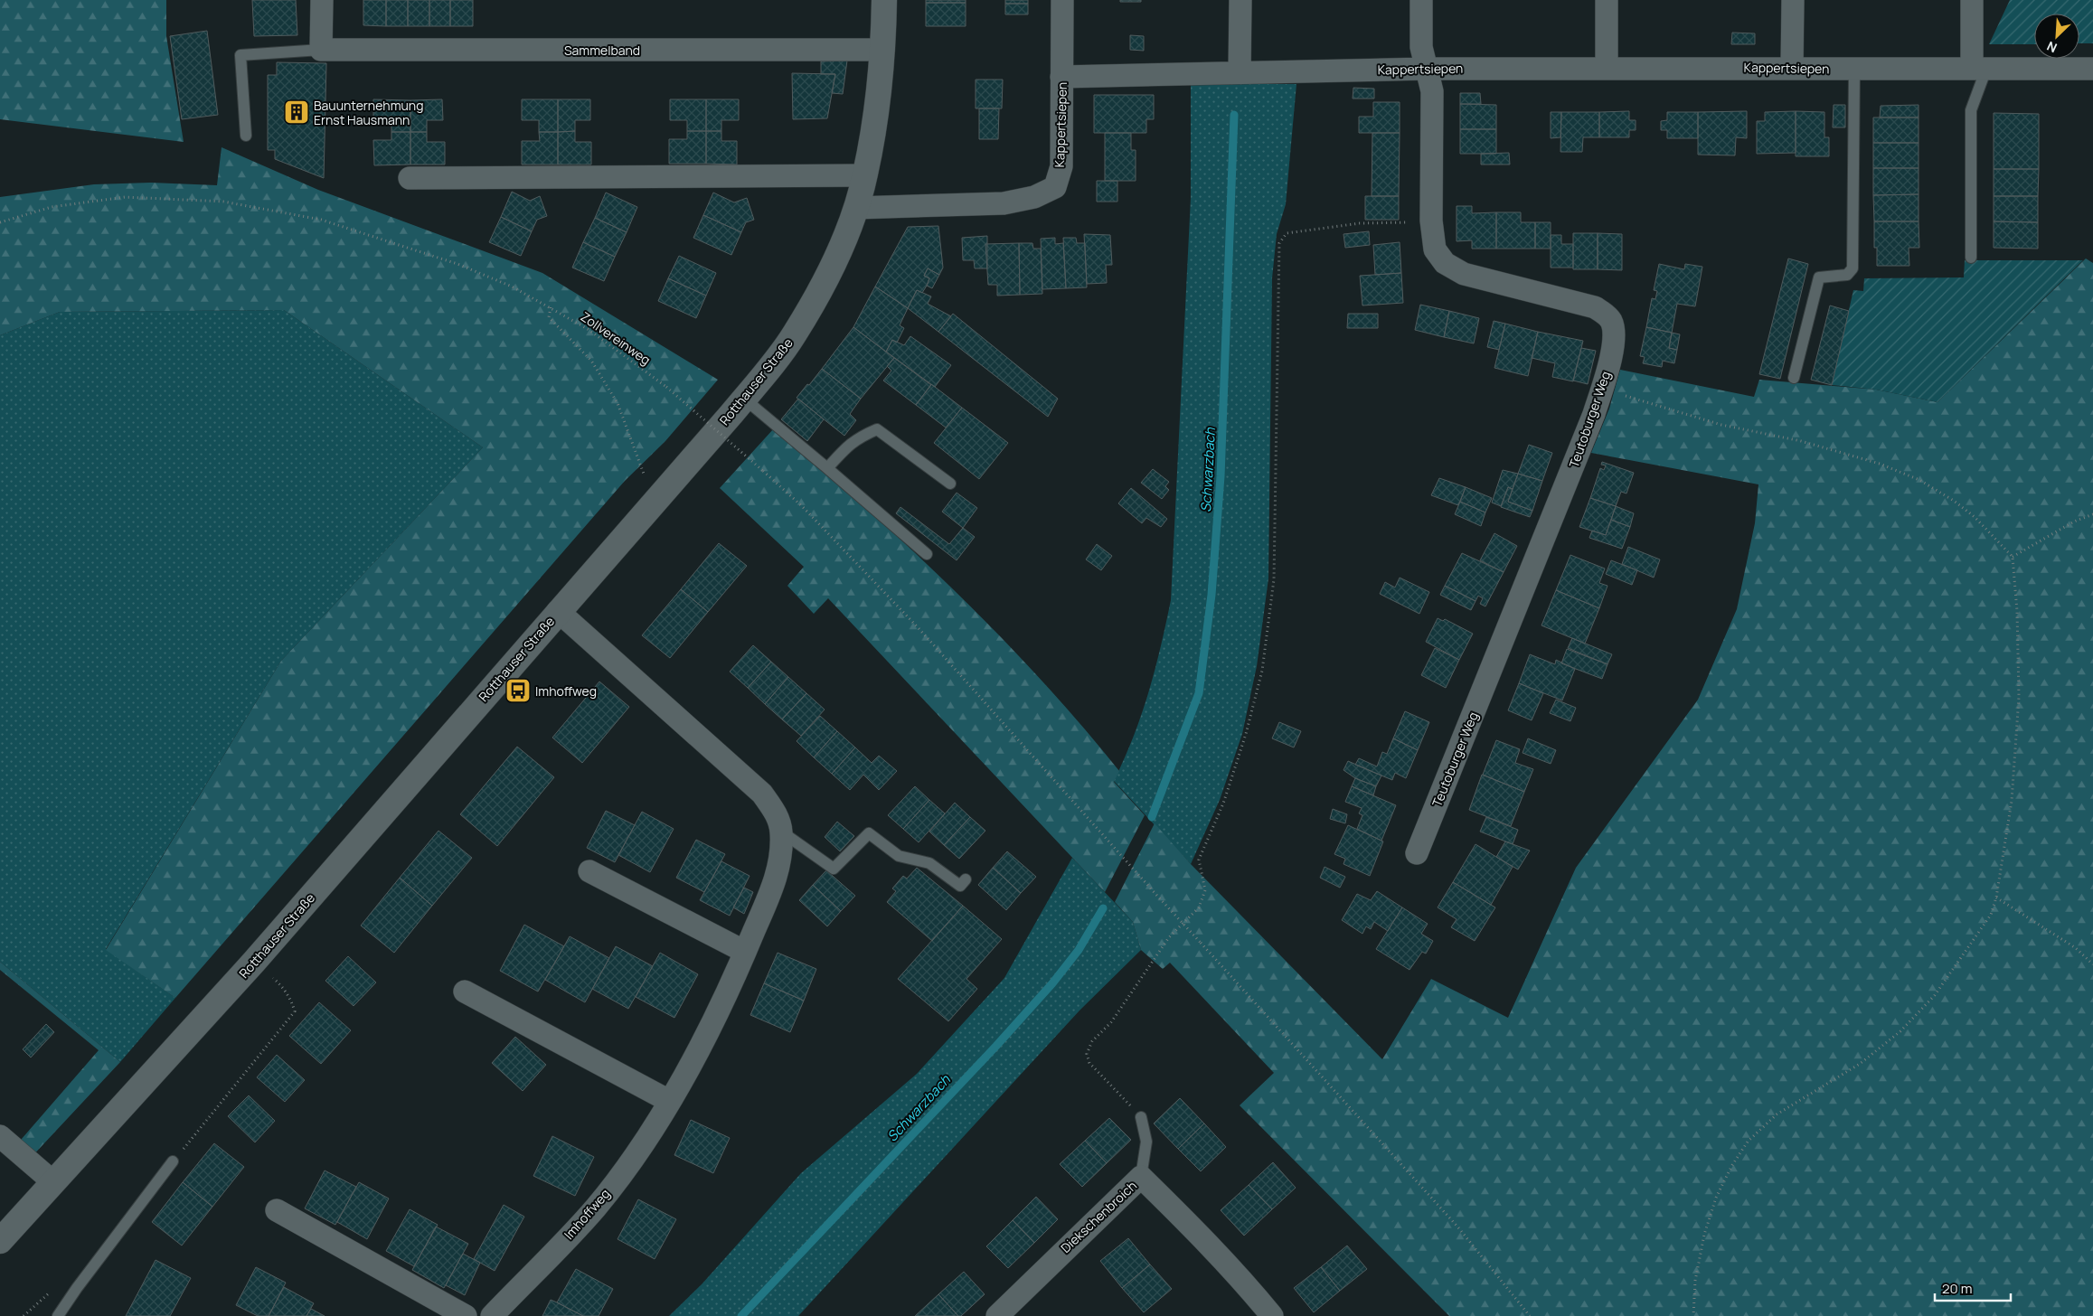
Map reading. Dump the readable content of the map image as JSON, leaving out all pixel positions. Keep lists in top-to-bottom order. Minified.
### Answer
{"streets":{"main road":["Rotthauser Straße"],"street":["Sammelband","Kappertsiepen","Teutoburger Weg","Imhoffweg","Diekschenbroich"],"path":["Zollvereinweg"]},"crossings":[["Sammelband","Rotthauser Straße"],["Kappertsiepen","Rotthauser Straße"],["Kappertsiepen","Teutoburger Weg"],["Rotthauser Straße","Imhoffweg"]],"water":["Schwarzbach"],"places":{"building":["Bauunternehmung Ernst Hausmann"],"bus stop":["Imhoffweg"]},"scale_bar":"20 m","north":"bottom left"}
